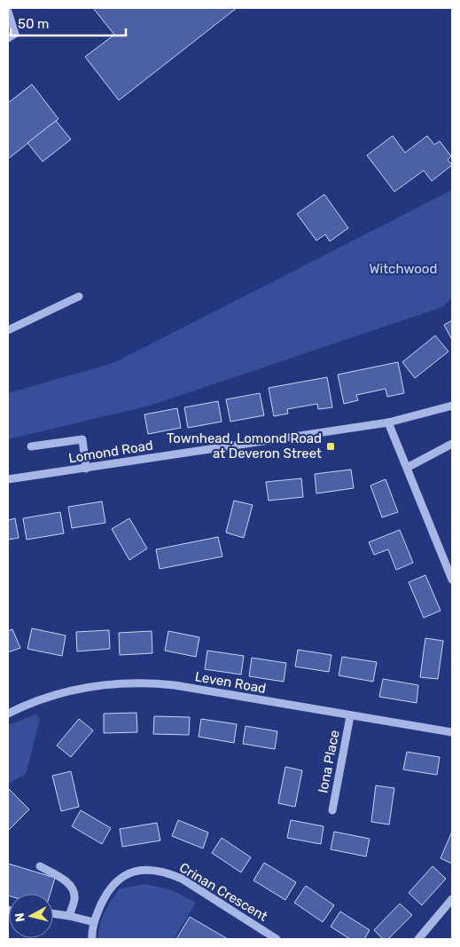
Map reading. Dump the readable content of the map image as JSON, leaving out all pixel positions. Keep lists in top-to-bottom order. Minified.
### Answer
{"streets":{"street":["Lomond Road","Leven Road","Iona Place","Crinan Crescent"]},"crossings":[["Leven Road","Iona Place"]],"parks":["Witchwood"],"places":{"transit":["Townhead, Lomond Road at Deveron Street"]},"scale_bar":"50 m","north":"left"}
